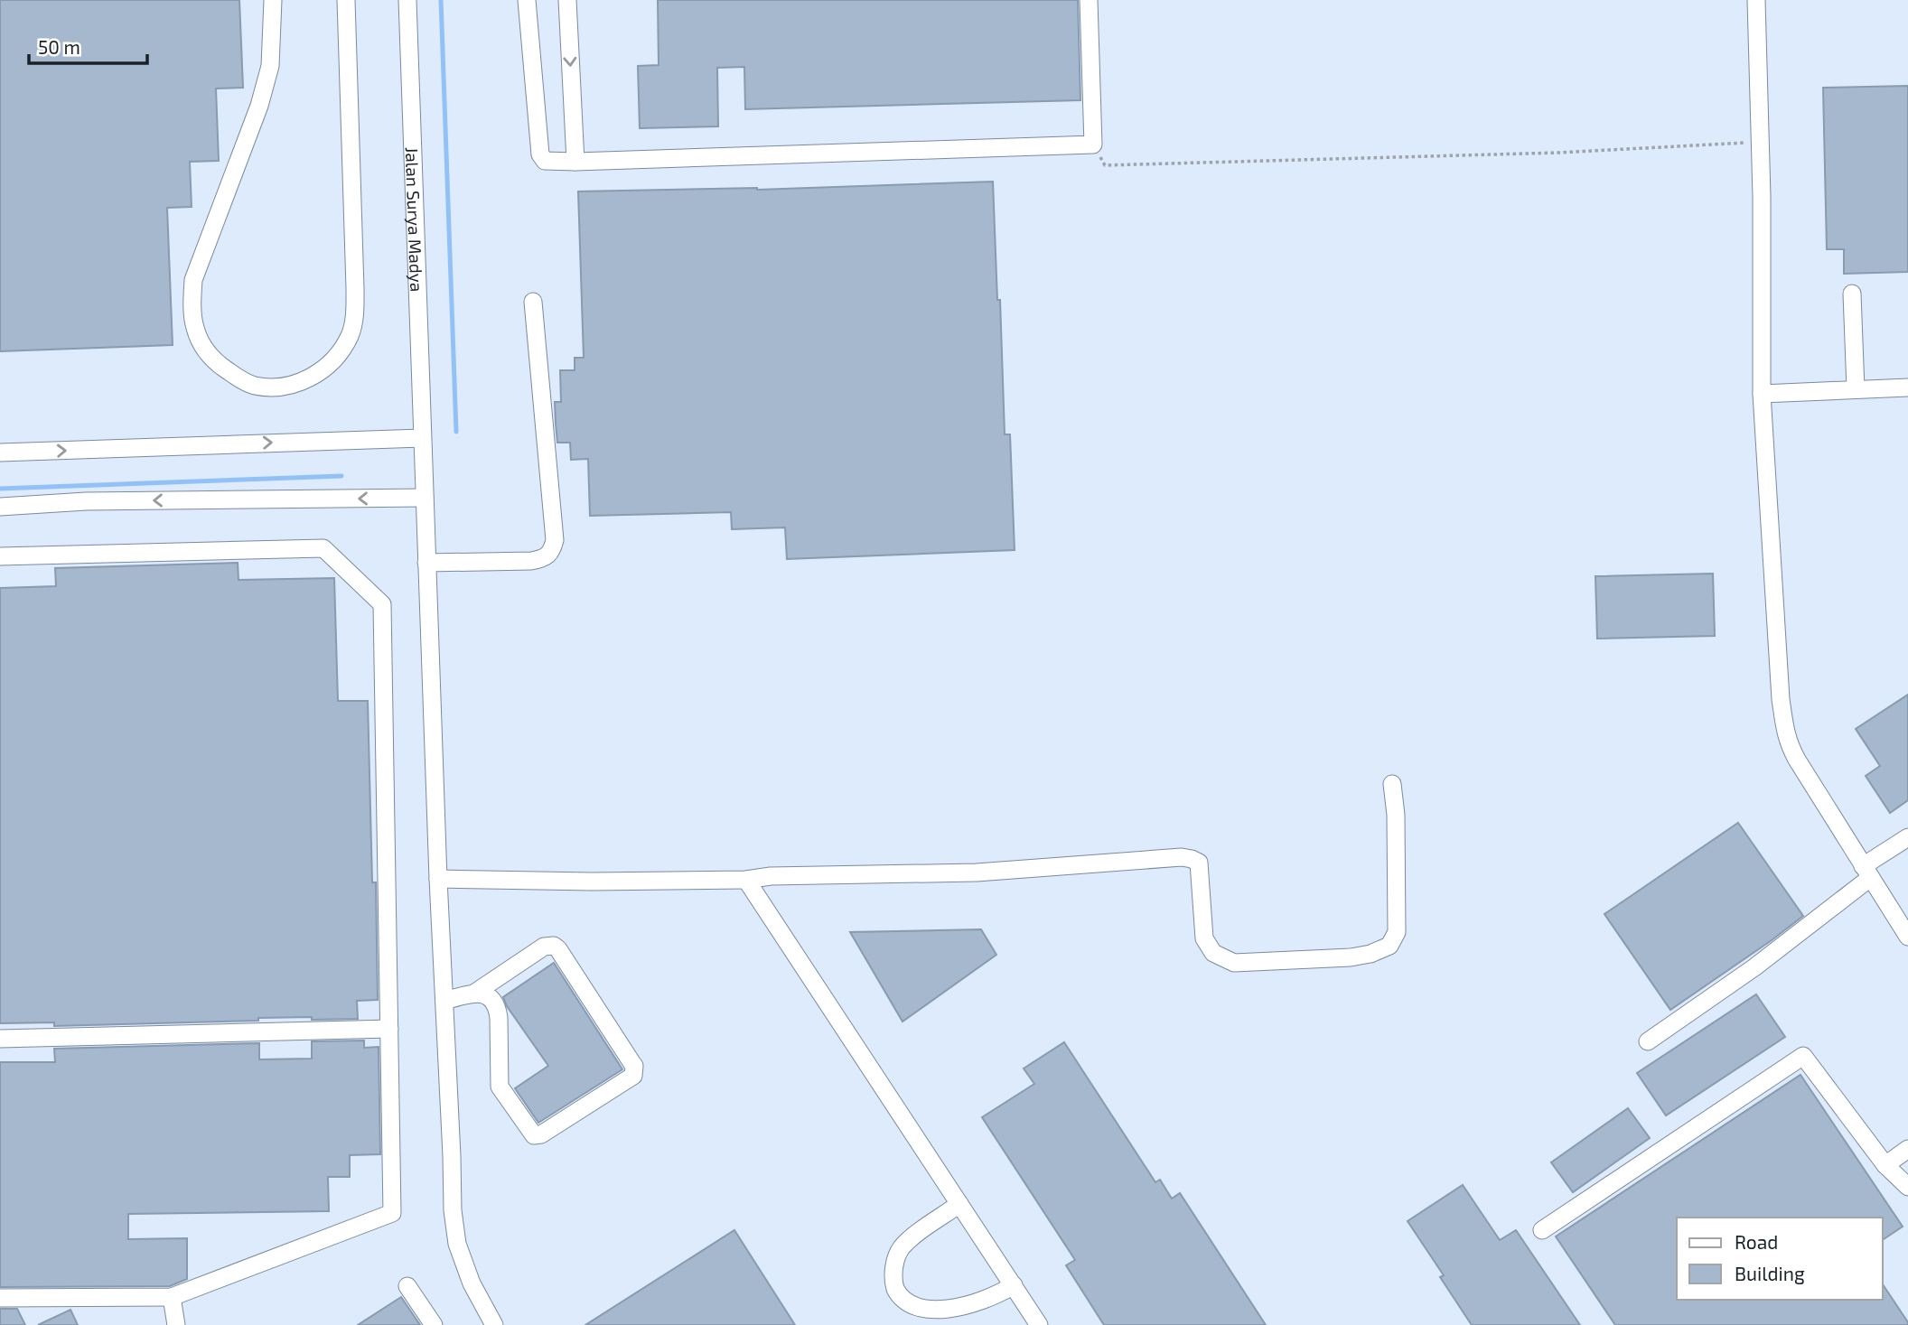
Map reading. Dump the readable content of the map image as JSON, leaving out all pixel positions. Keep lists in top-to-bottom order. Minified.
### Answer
{"streets":{"street":["Jalan Surya Madya"]},"legend":["Road","Building"],"scale_bar":"50 m"}
